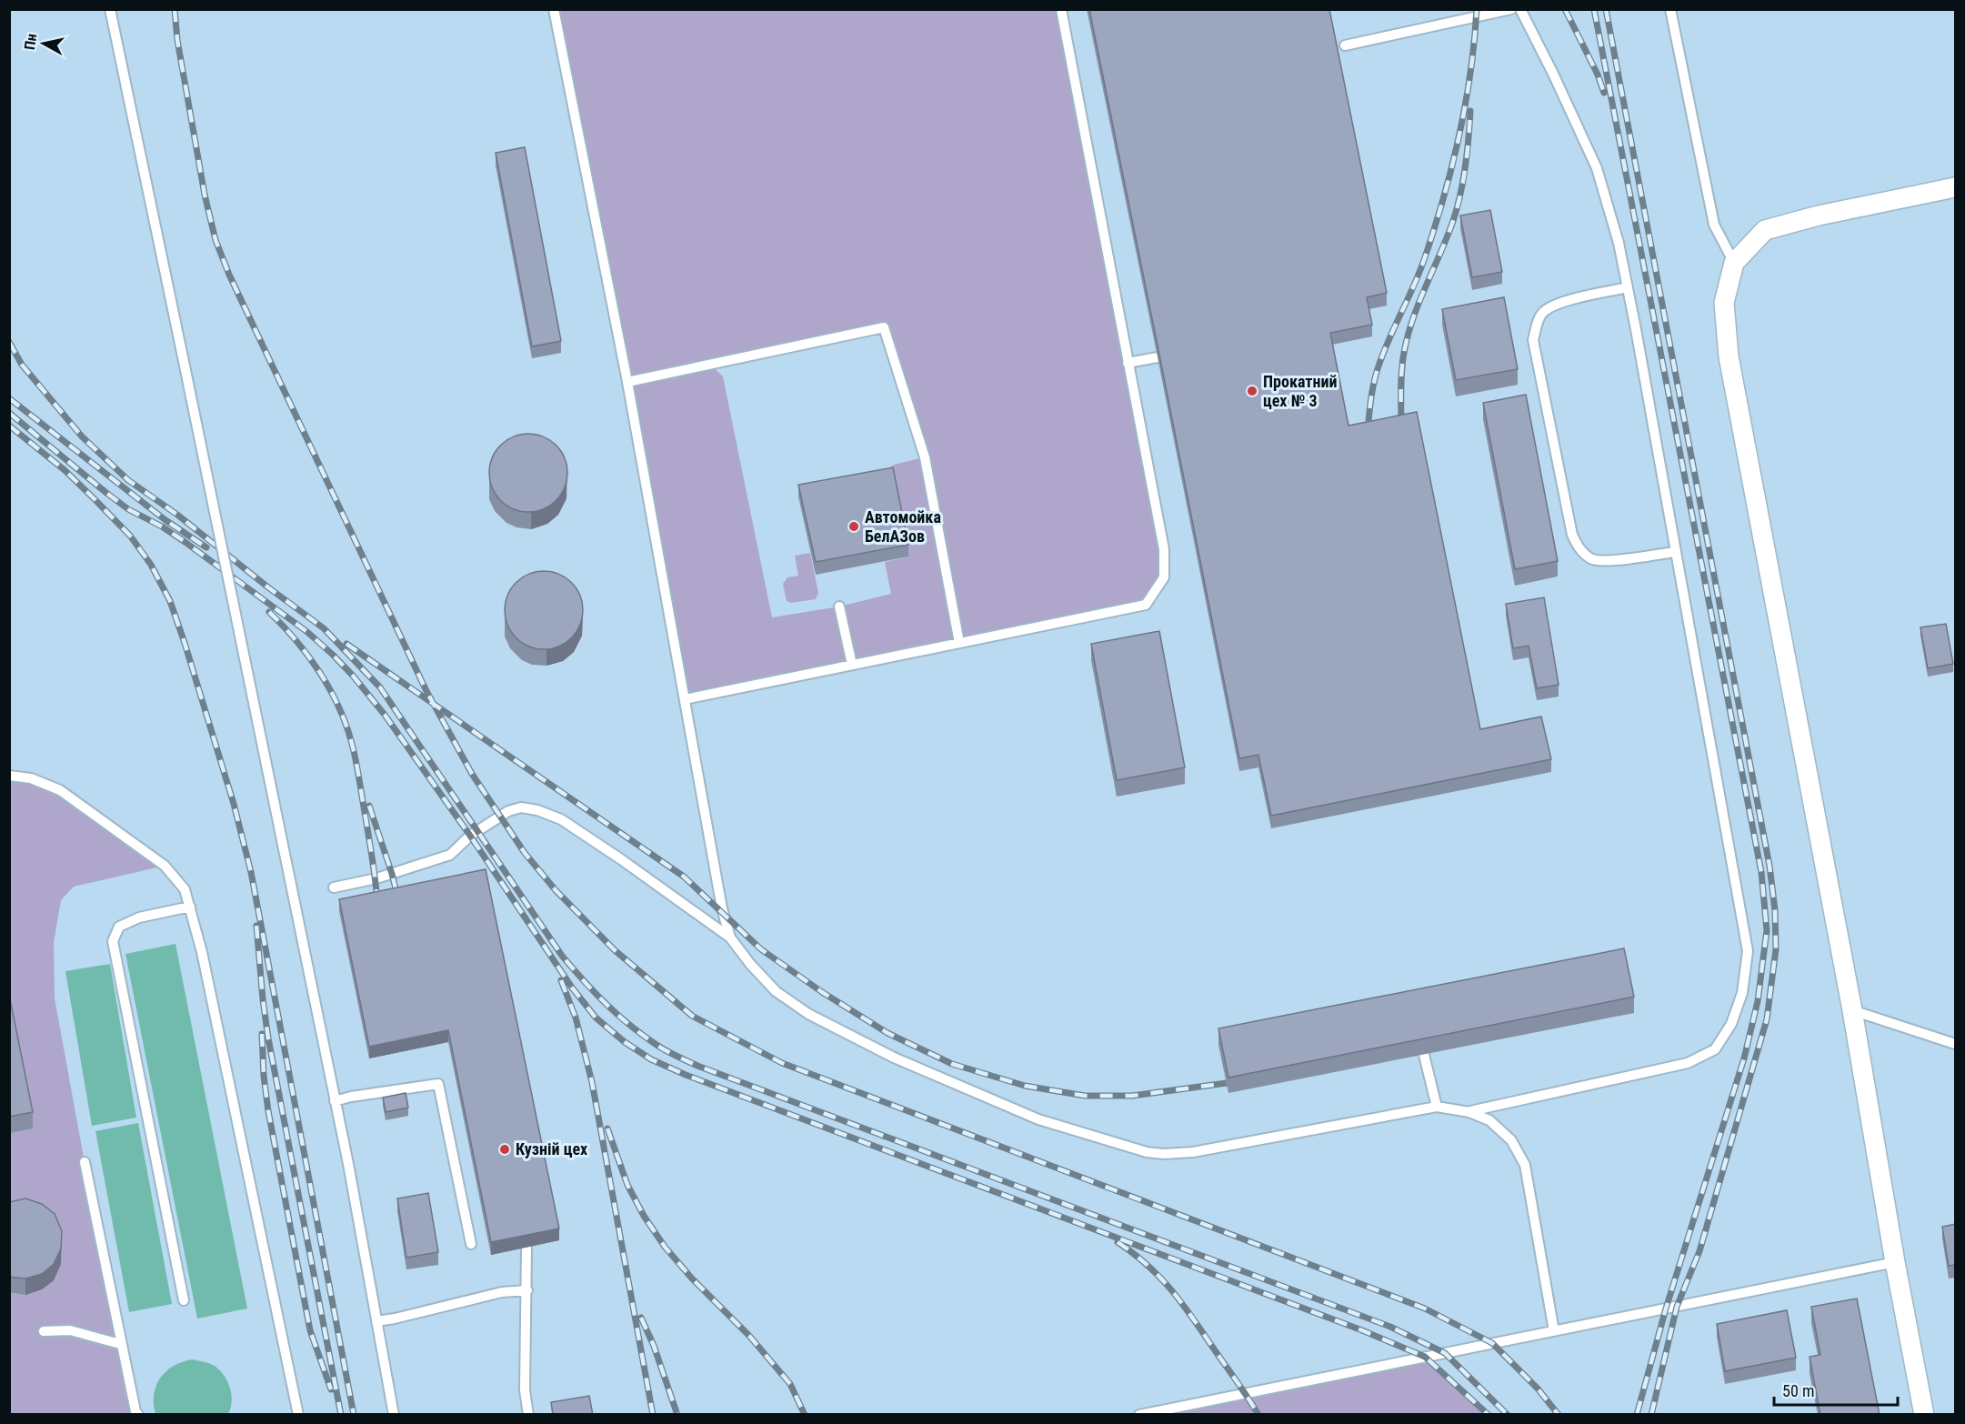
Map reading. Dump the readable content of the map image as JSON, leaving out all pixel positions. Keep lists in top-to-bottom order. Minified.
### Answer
{"places":["Прокатний цех № 3","Автомойка БелАЗов","Кузній цех"],"scale_bar":"50 m","north":"left"}
